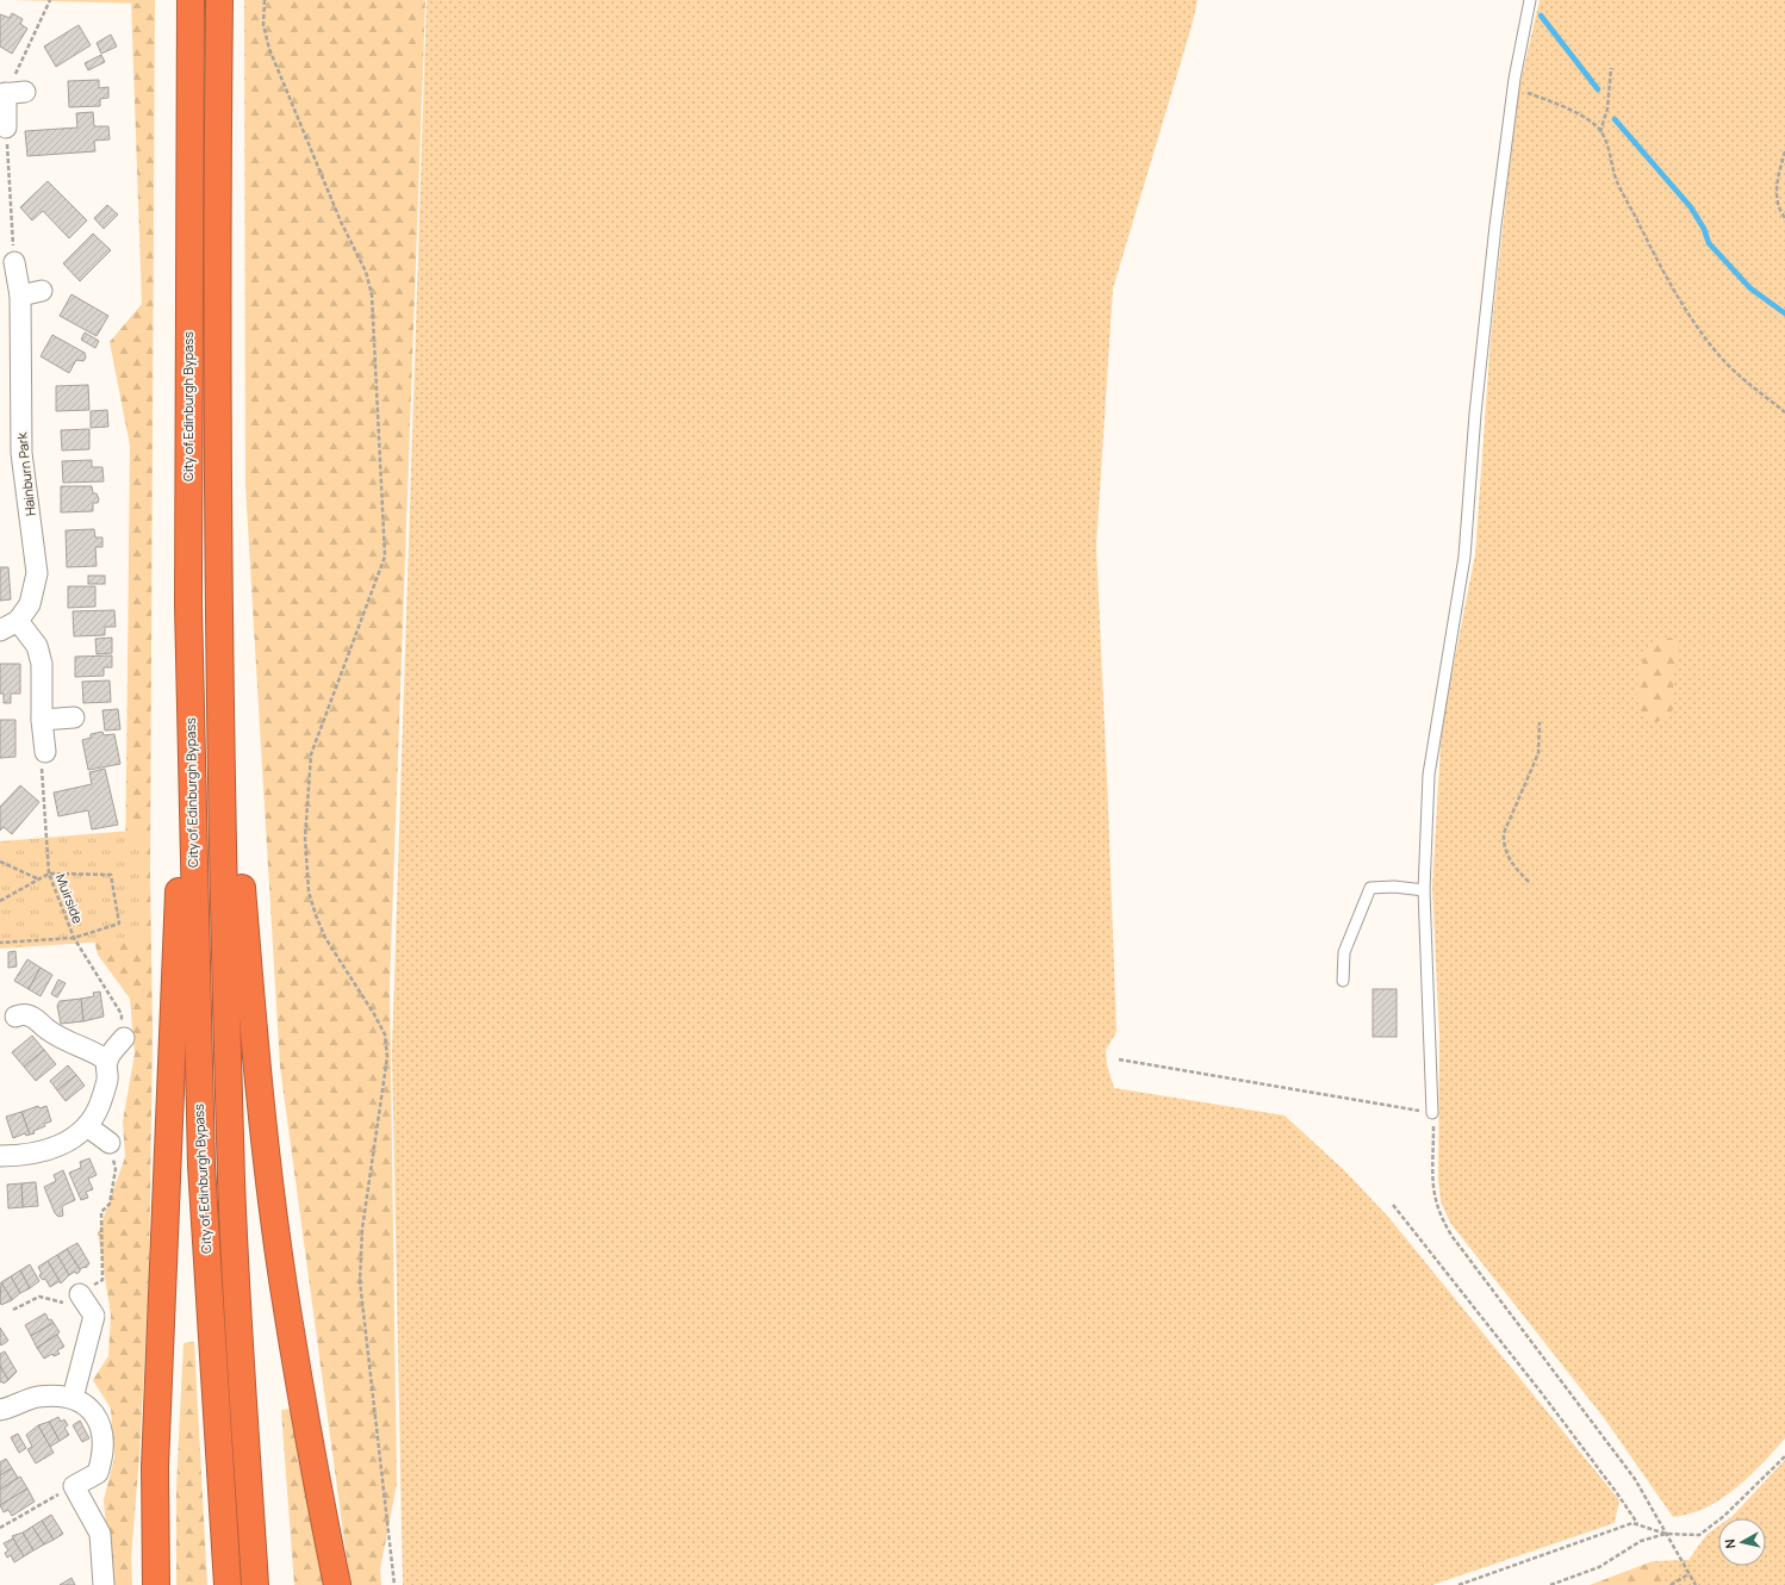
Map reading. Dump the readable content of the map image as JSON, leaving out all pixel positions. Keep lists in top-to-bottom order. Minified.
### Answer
{"streets":{"highway":["City of Edinburgh Bypass"],"street":["Hainburn Park"],"path":["Muirside"]},"north":"left"}
